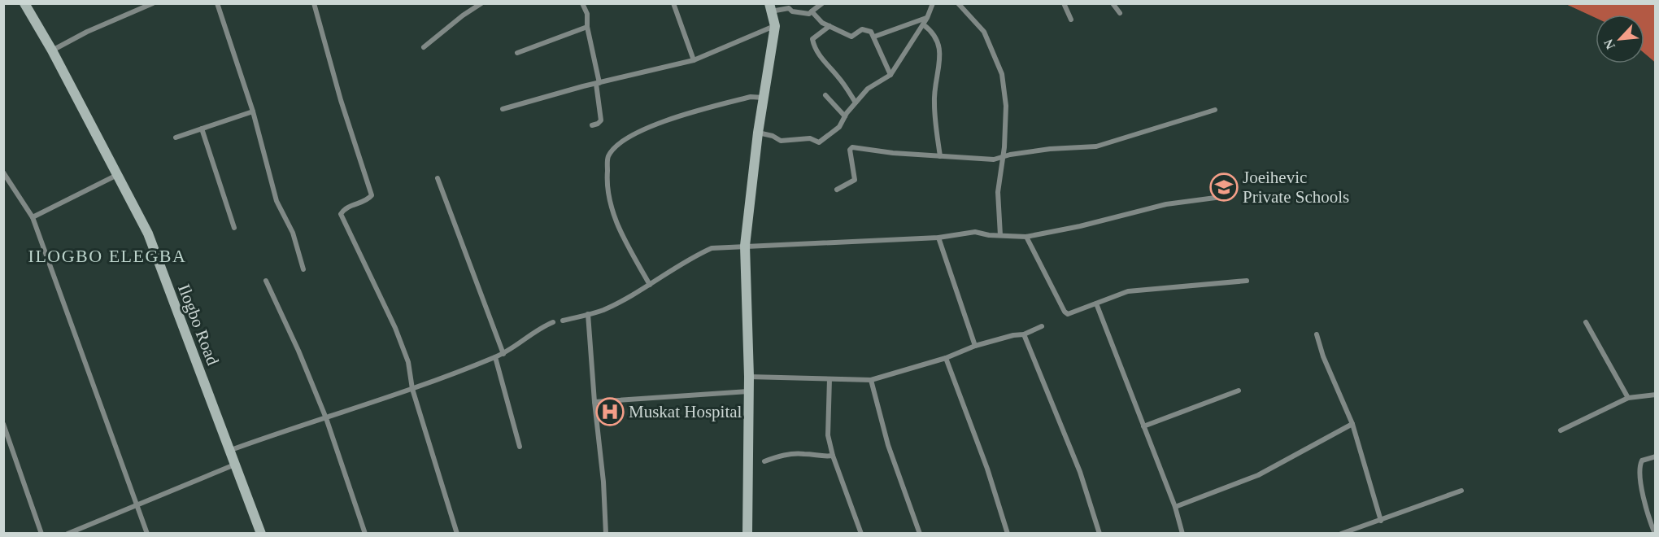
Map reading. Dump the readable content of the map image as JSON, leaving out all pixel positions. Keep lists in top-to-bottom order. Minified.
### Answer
{"streets":{"main road":["Ilogbo Road"]},"districts":["ILOGBO ELEGBA"],"places":{"school or university":["Joeihevic Private Schools"],"hospital":["Muskat Hospital"]},"north":"bottom left"}
